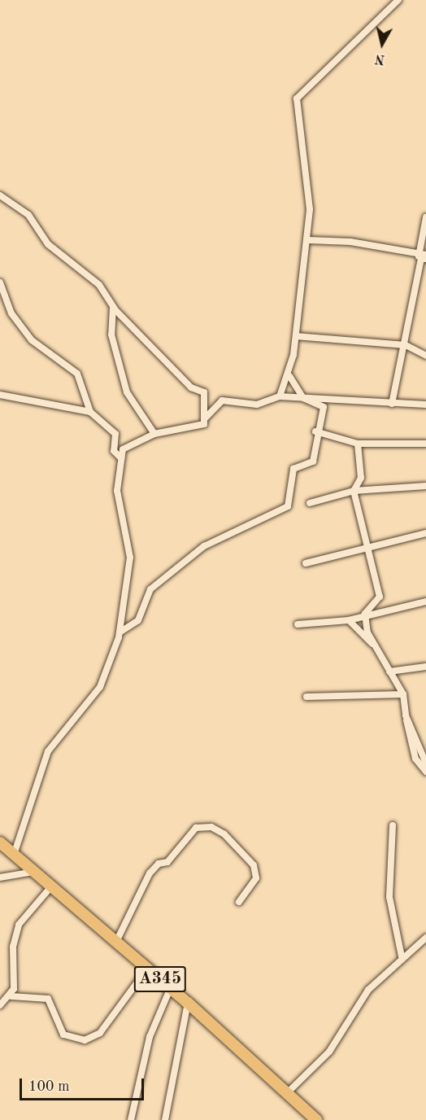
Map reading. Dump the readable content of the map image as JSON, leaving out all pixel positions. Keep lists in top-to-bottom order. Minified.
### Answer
{"streets":{"highway":["A345"]},"scale_bar":"100 m","north":"bottom"}
